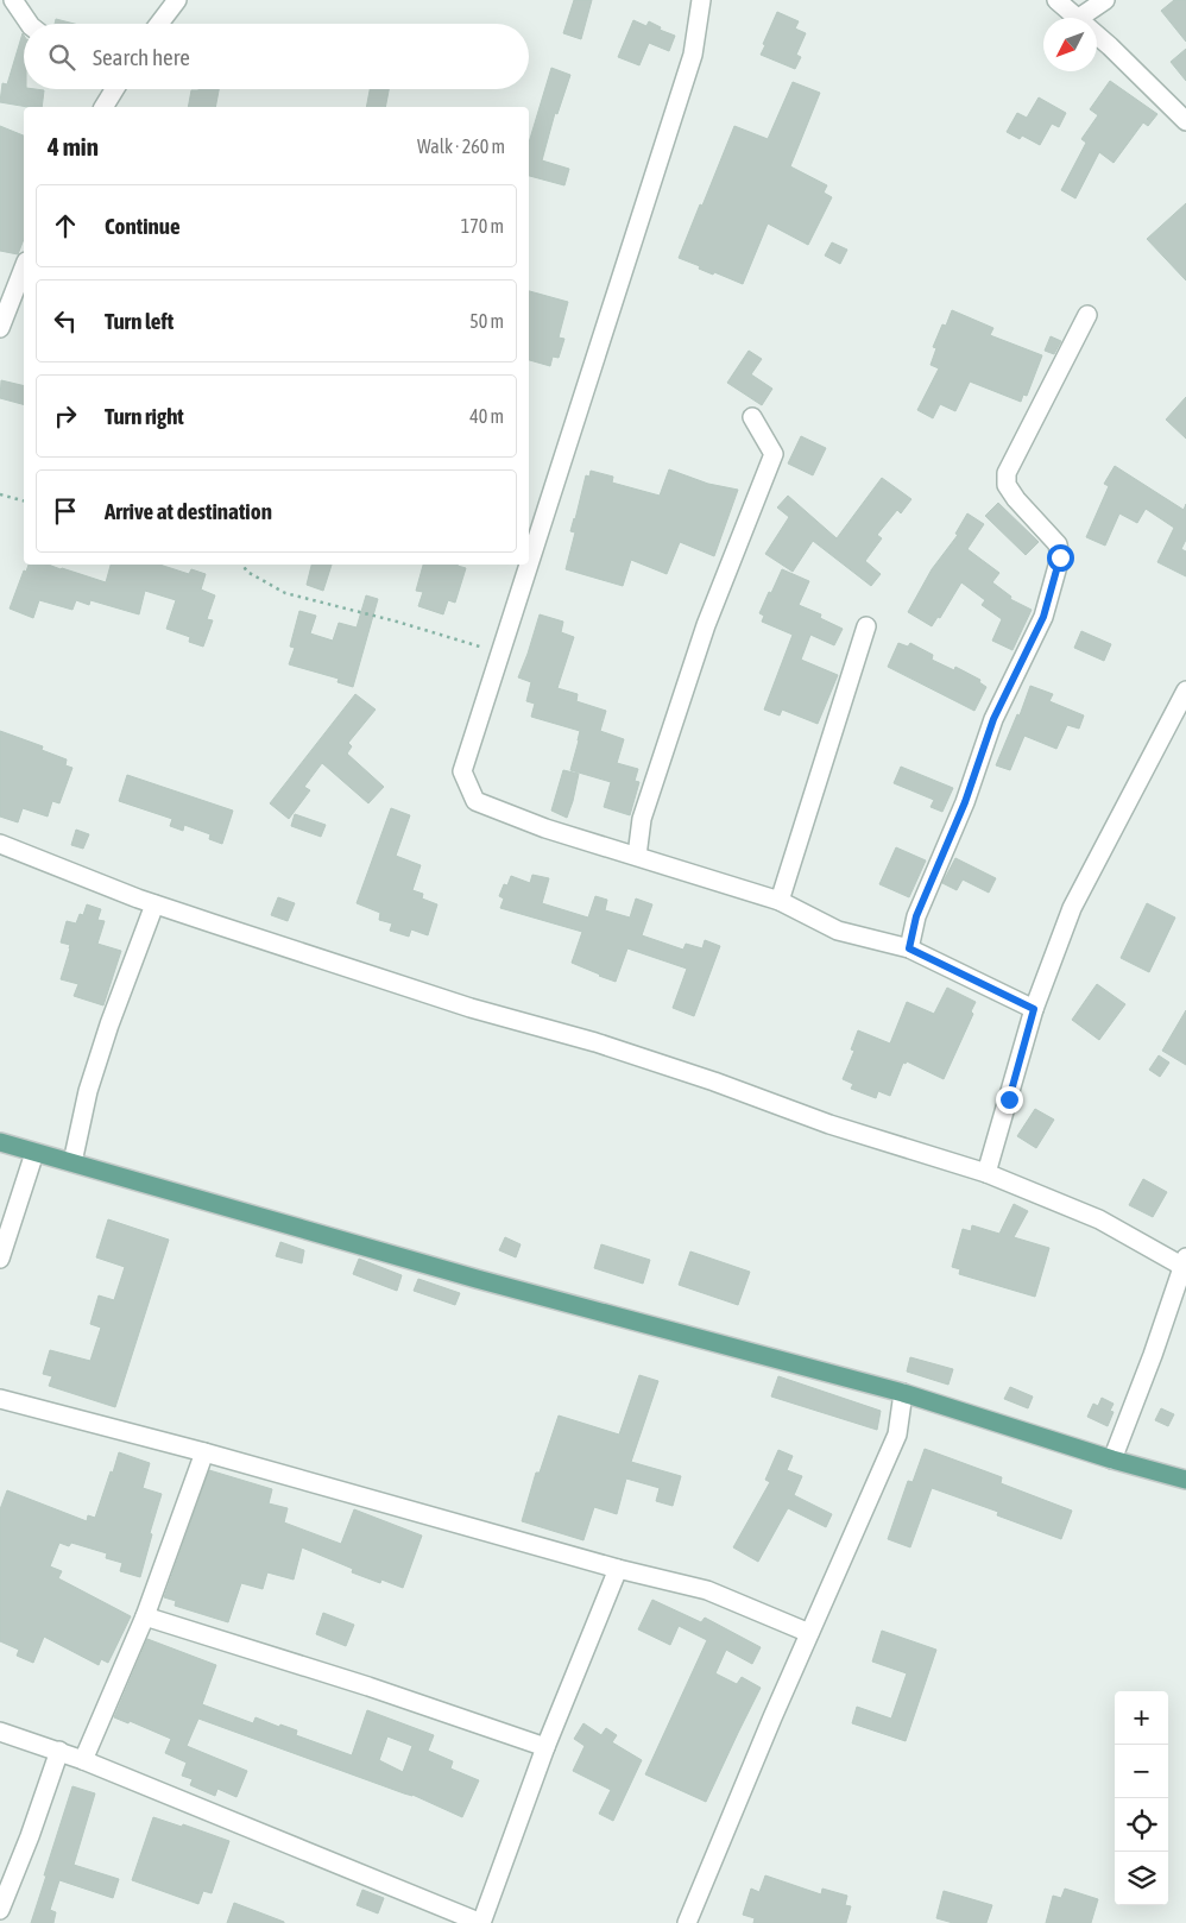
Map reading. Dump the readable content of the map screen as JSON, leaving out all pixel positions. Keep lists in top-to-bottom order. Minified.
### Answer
{"north":"bottom left","page":{"search":"Search here","heading":["4 min","Walk · 260 m"],"list":[["Continue","170 m"],["Turn left","50 m"],["Turn right","40 m"],"Arrive at destination"],"map_buttons":["+","−"]}}
